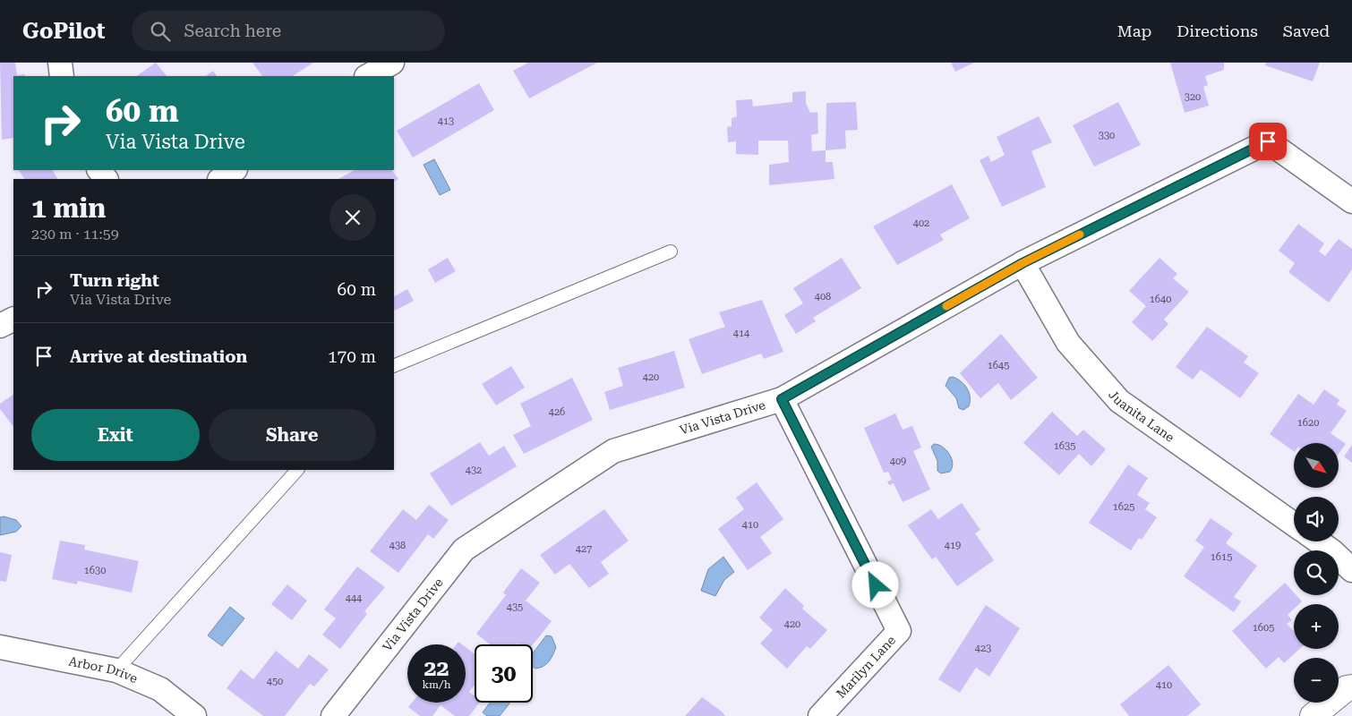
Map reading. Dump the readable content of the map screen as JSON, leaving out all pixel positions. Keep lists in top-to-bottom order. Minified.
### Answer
{"streets":{"street":["Juanita Lane","Via Vista Drive","Marilyn Lane","Arbor Drive"]},"crossings":[["Juanita Lane","Via Vista Drive"],["Via Vista Drive","Marilyn Lane"]],"house_numbers":["320","413","330","402","408","1640","414","1645","420","426","1620","1635","409","432","1625","410","438","419","427","1615","1630","444","435","420","1605","423","450","410"],"north":"bottom right","page":{"header":"GoPilot","search":"Search here","nav":["Map","Directions","Saved"],"turn":["60 m","Via Vista Drive"],"heading":["1 min","230 m · 11:59"],"list":[{"name":"Turn right","note":"Via Vista Drive","value":"60 m"},{"name":"Arrive at destination","value":"170 m"}],"buttons":["Exit","Share"],"map_buttons":["+","−"],"speed":"22 km/h","limit":"30"}}
